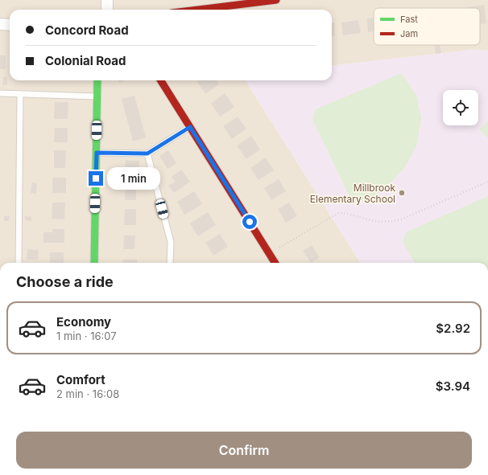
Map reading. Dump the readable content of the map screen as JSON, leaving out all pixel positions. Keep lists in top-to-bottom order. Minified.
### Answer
{"places":["Millbrook Elementary School"],"legend":["Fast","Jam"],"page":{"banner":["Concord Road","Colonial Road"],"bubble":"1 min","heading":"Choose a ride","list":[{"name":"Economy","note":"1 min · 16:07","value":"$2.92"},{"name":"Comfort","note":"2 min · 16:08","value":"$3.94"}],"buttons":"Confirm"}}
